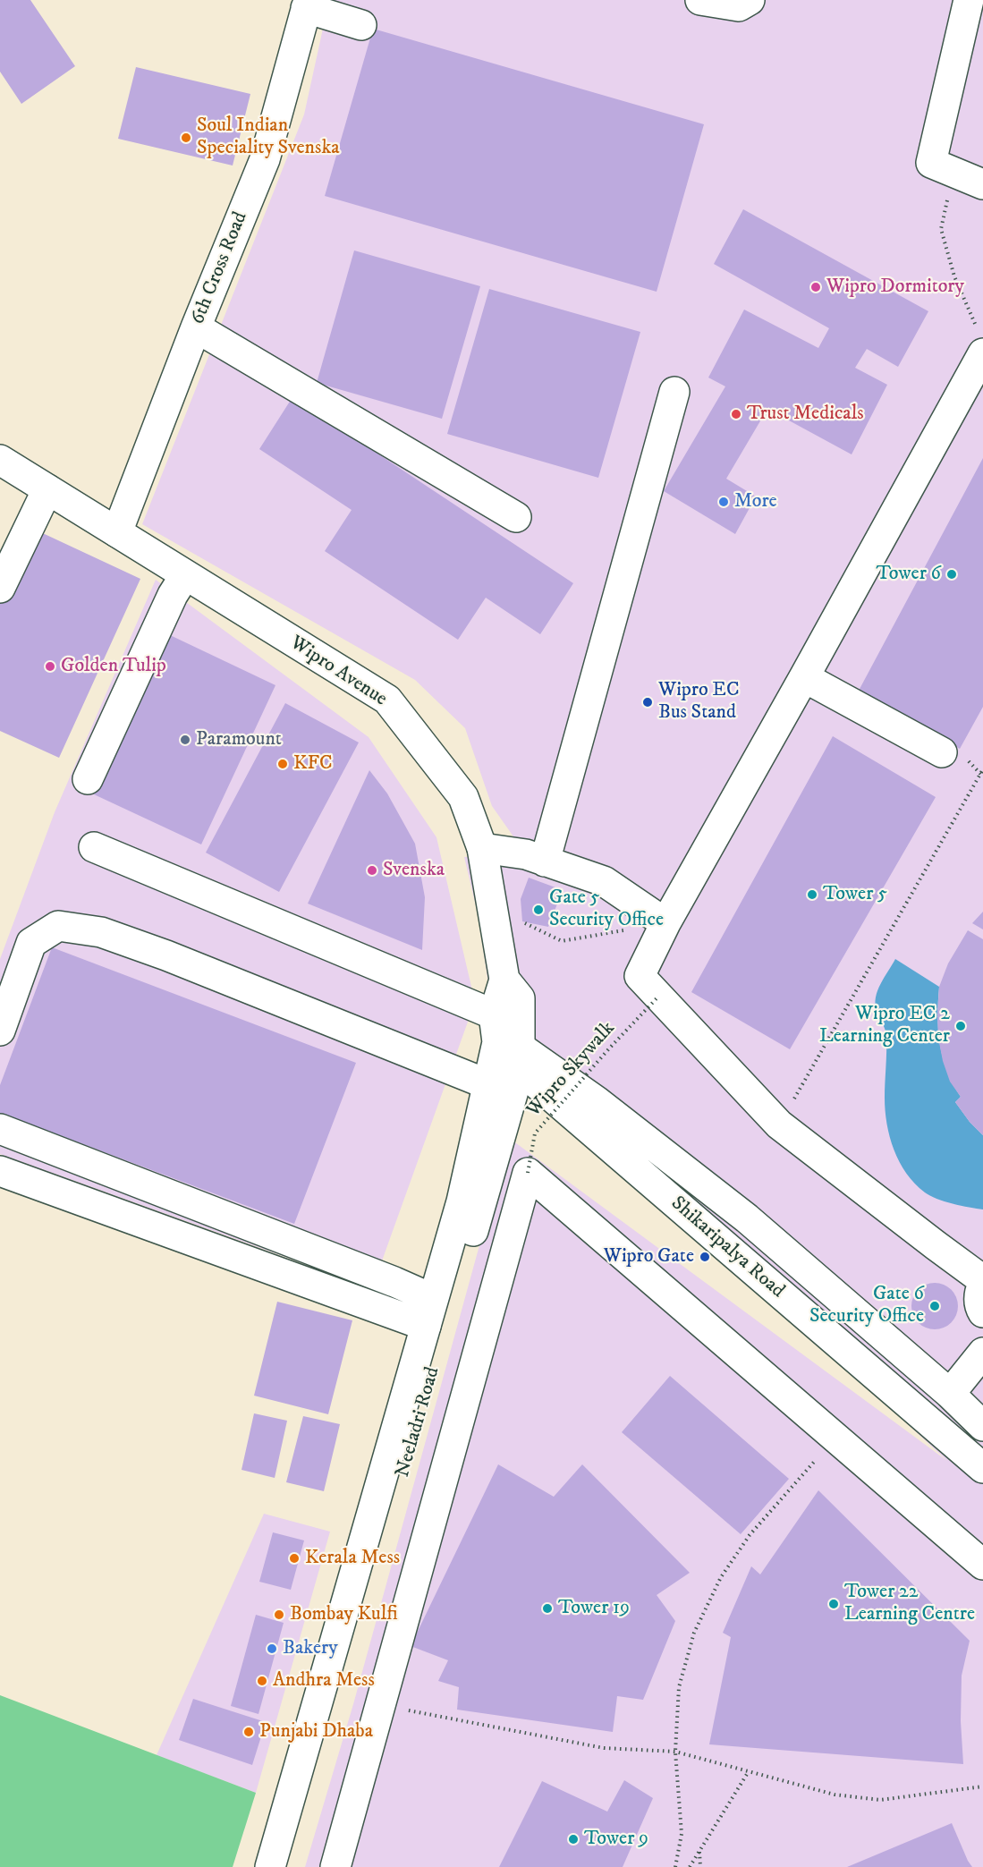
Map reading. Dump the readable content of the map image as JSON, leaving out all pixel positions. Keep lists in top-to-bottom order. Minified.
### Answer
{"streets":{"main road":["6th Cross Road","Wipro Avenue","Shikaripalya Road","Neeladri Road"],"path":["Wipro Skywalk"]},"crossings":[["6th Cross Road","Wipro Avenue"],["Wipro Avenue","Shikaripalya Road"],["Wipro Avenue","Neeladri Road"],["Shikaripalya Road","Neeladri Road"]],"places":["Soul Indian Speciality Svenska","Wipro Dormitory","Trust Medicals","More","Tower 6","Golden Tulip","Wipro EC Bus Stand","Paramount","KFC","Svenska","Tower 5","Gate 5 Security Office","Wipro EC 2 Learning Center","Wipro Gate","Gate 6 Security Office","Kerala Mess","Tower 22 Learning Centre","Tower 19","Bombay Kulfi","Bakery","Andhra Mess","Punjabi Dhaba","Tower 9"]}
